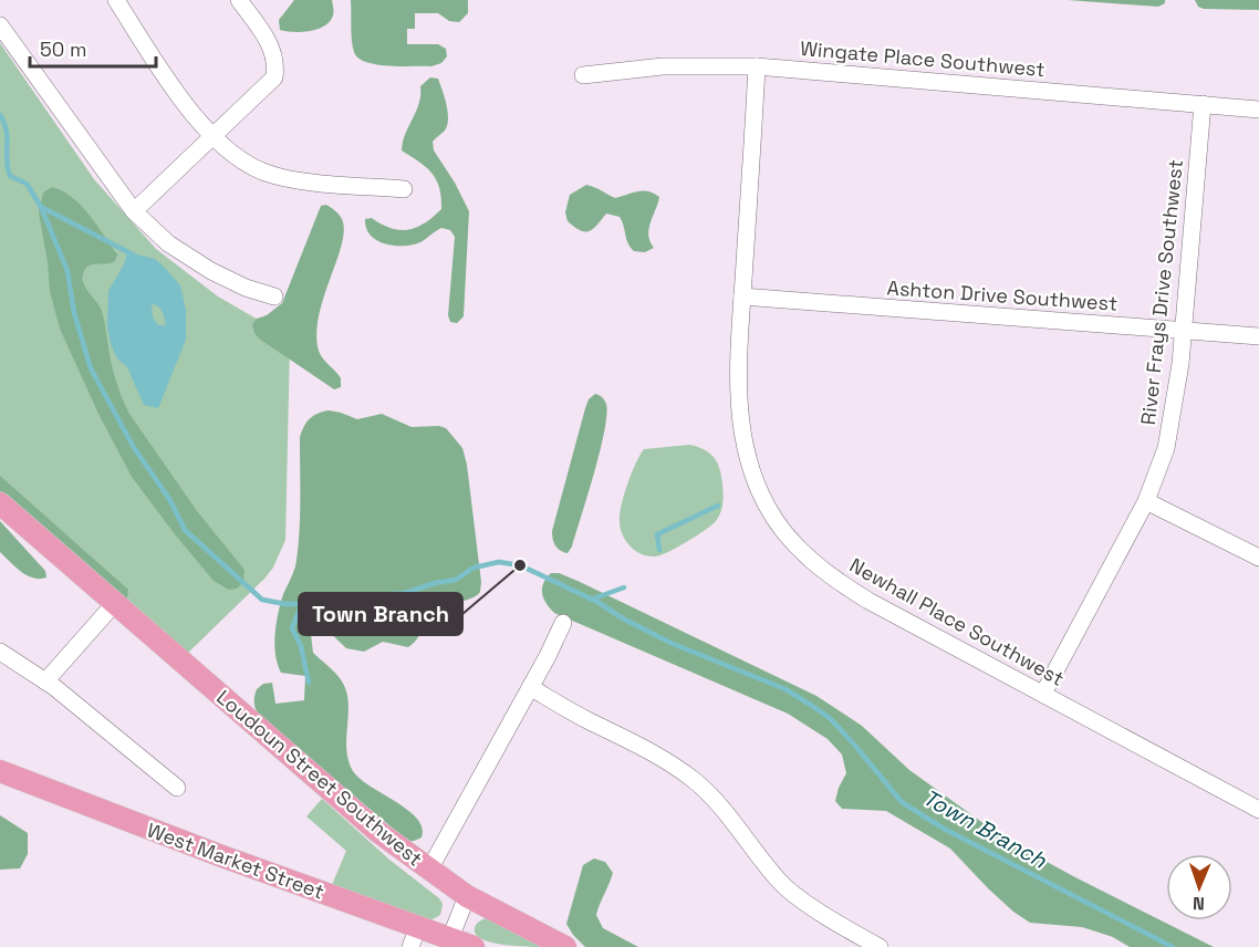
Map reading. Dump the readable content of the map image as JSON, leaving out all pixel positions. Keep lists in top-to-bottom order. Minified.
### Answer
{"streets":{"main road":["Loudoun Street Southwest","West Market Street"],"street":["Wingate Place Southwest","River Frays Drive Southwest","Ashton Drive Southwest","Newhall Place Southwest"]},"crossings":[["Wingate Place Southwest","River Frays Drive Southwest"],["Wingate Place Southwest","Newhall Place Southwest"],["River Frays Drive Southwest","Ashton Drive Southwest"],["River Frays Drive Southwest","Newhall Place Southwest"],["Ashton Drive Southwest","Newhall Place Southwest"]],"water":["Town Branch"],"places":["Town Branch"],"scale_bar":"50 m","north":"bottom"}
